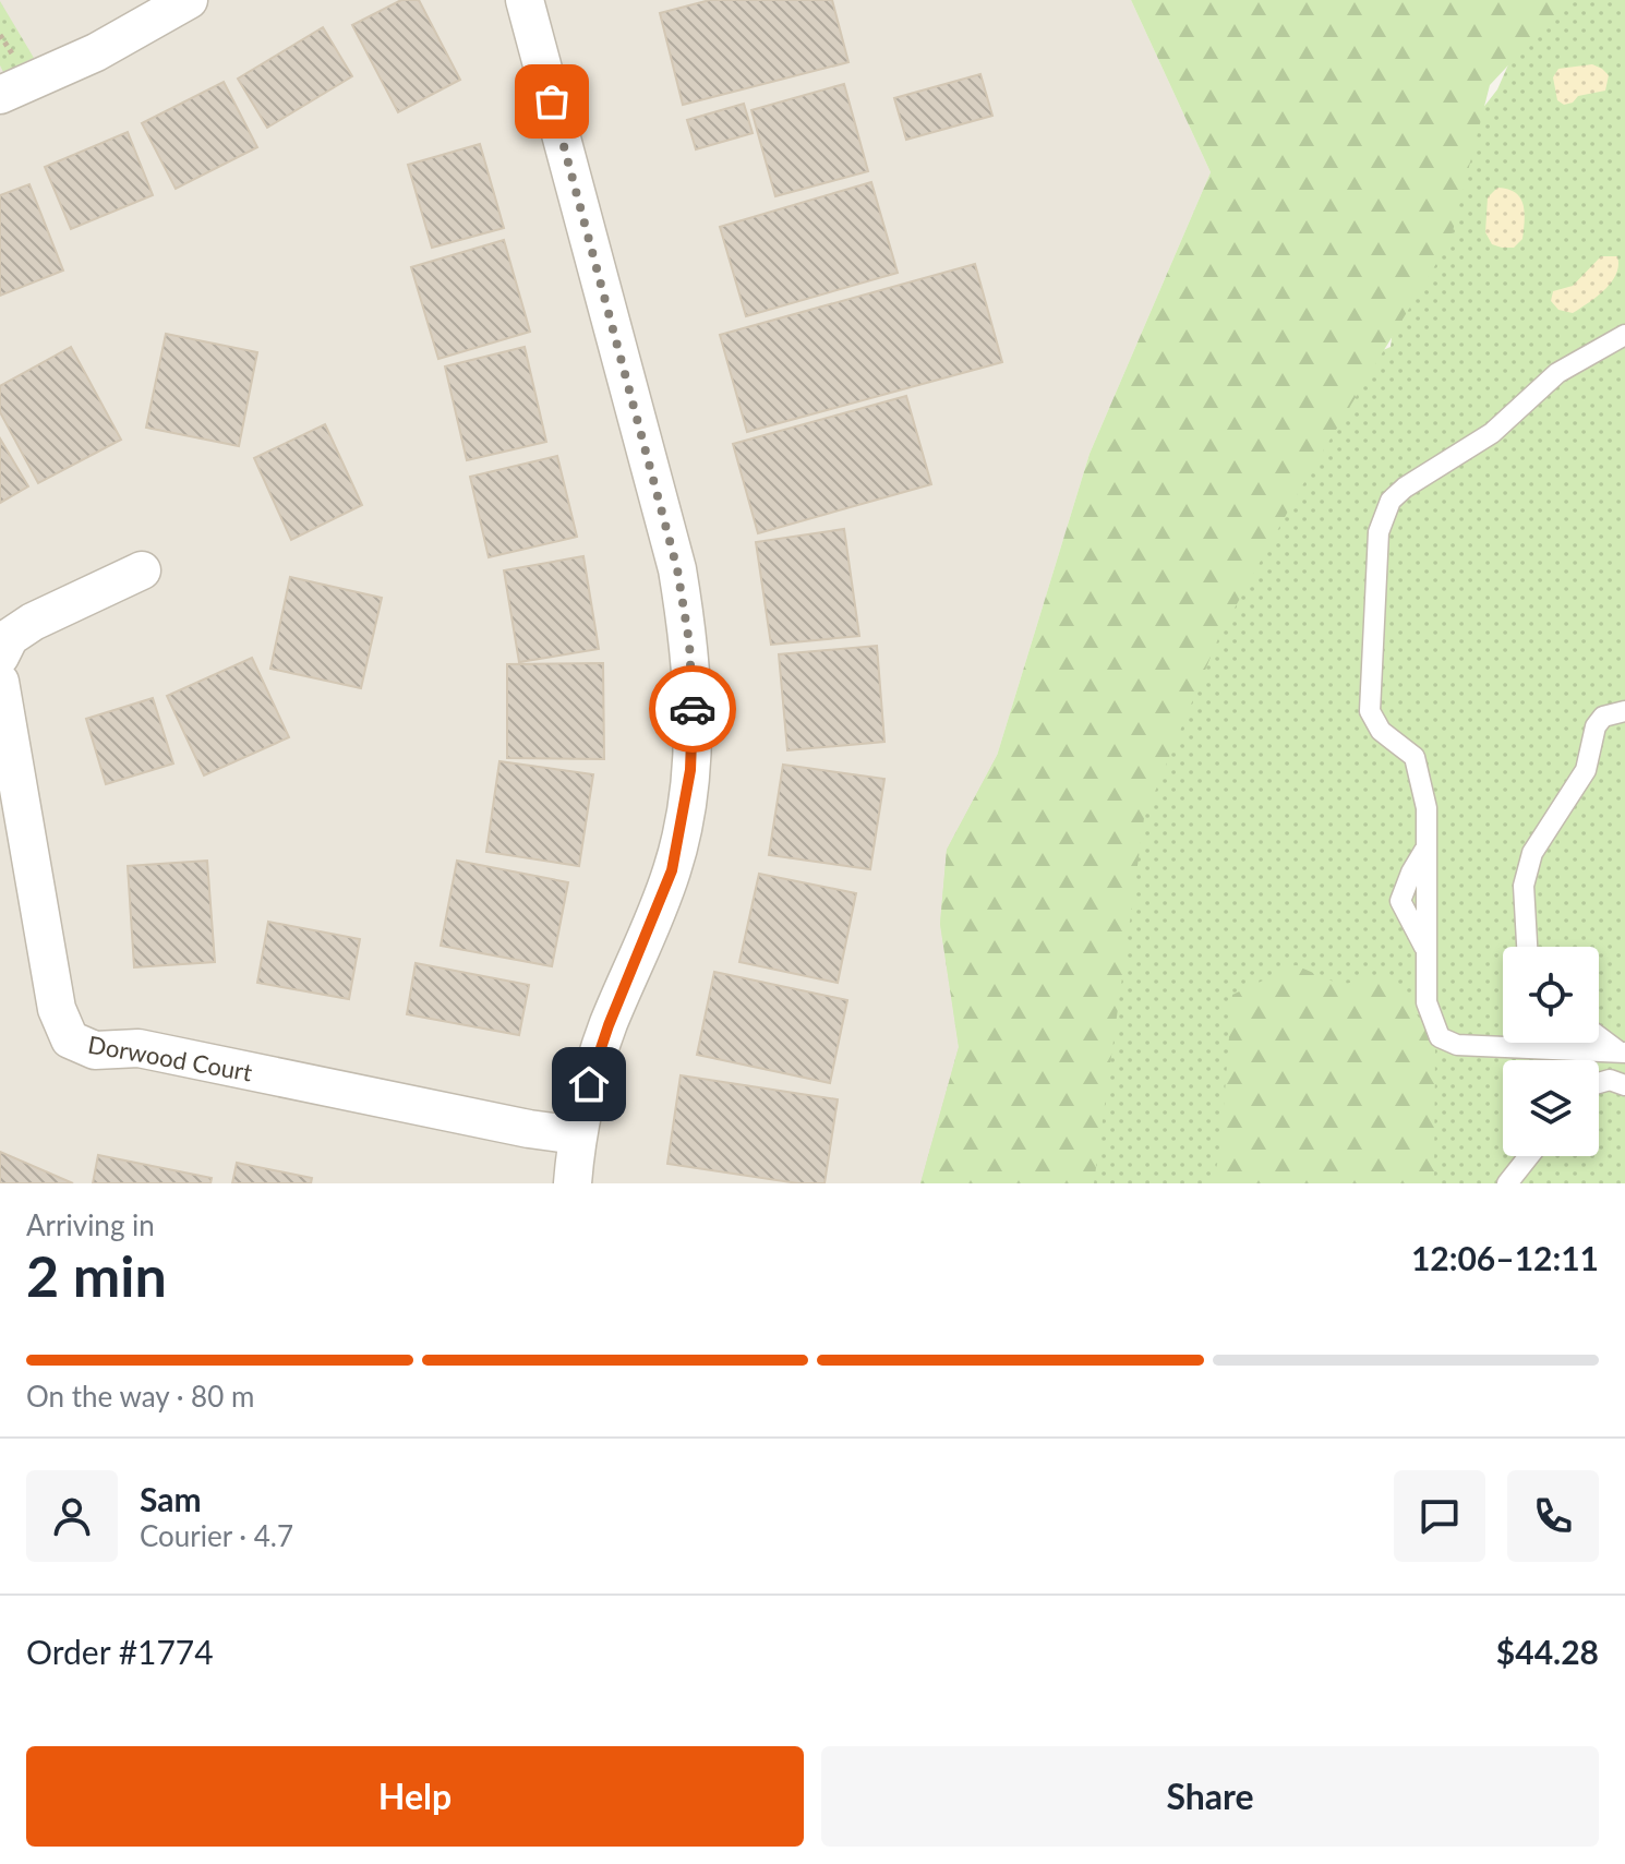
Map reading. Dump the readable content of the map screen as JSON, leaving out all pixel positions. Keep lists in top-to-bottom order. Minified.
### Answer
{"streets":{"street":["Dorwood Court"]},"page":{"heading":["2 min","Arriving in","12:06–12:11"],"panel":["Sam","Courier · 4.7","Order #1774","$44.28"],"bar":"On the way · 80 m","buttons":["Help","Share"]}}
